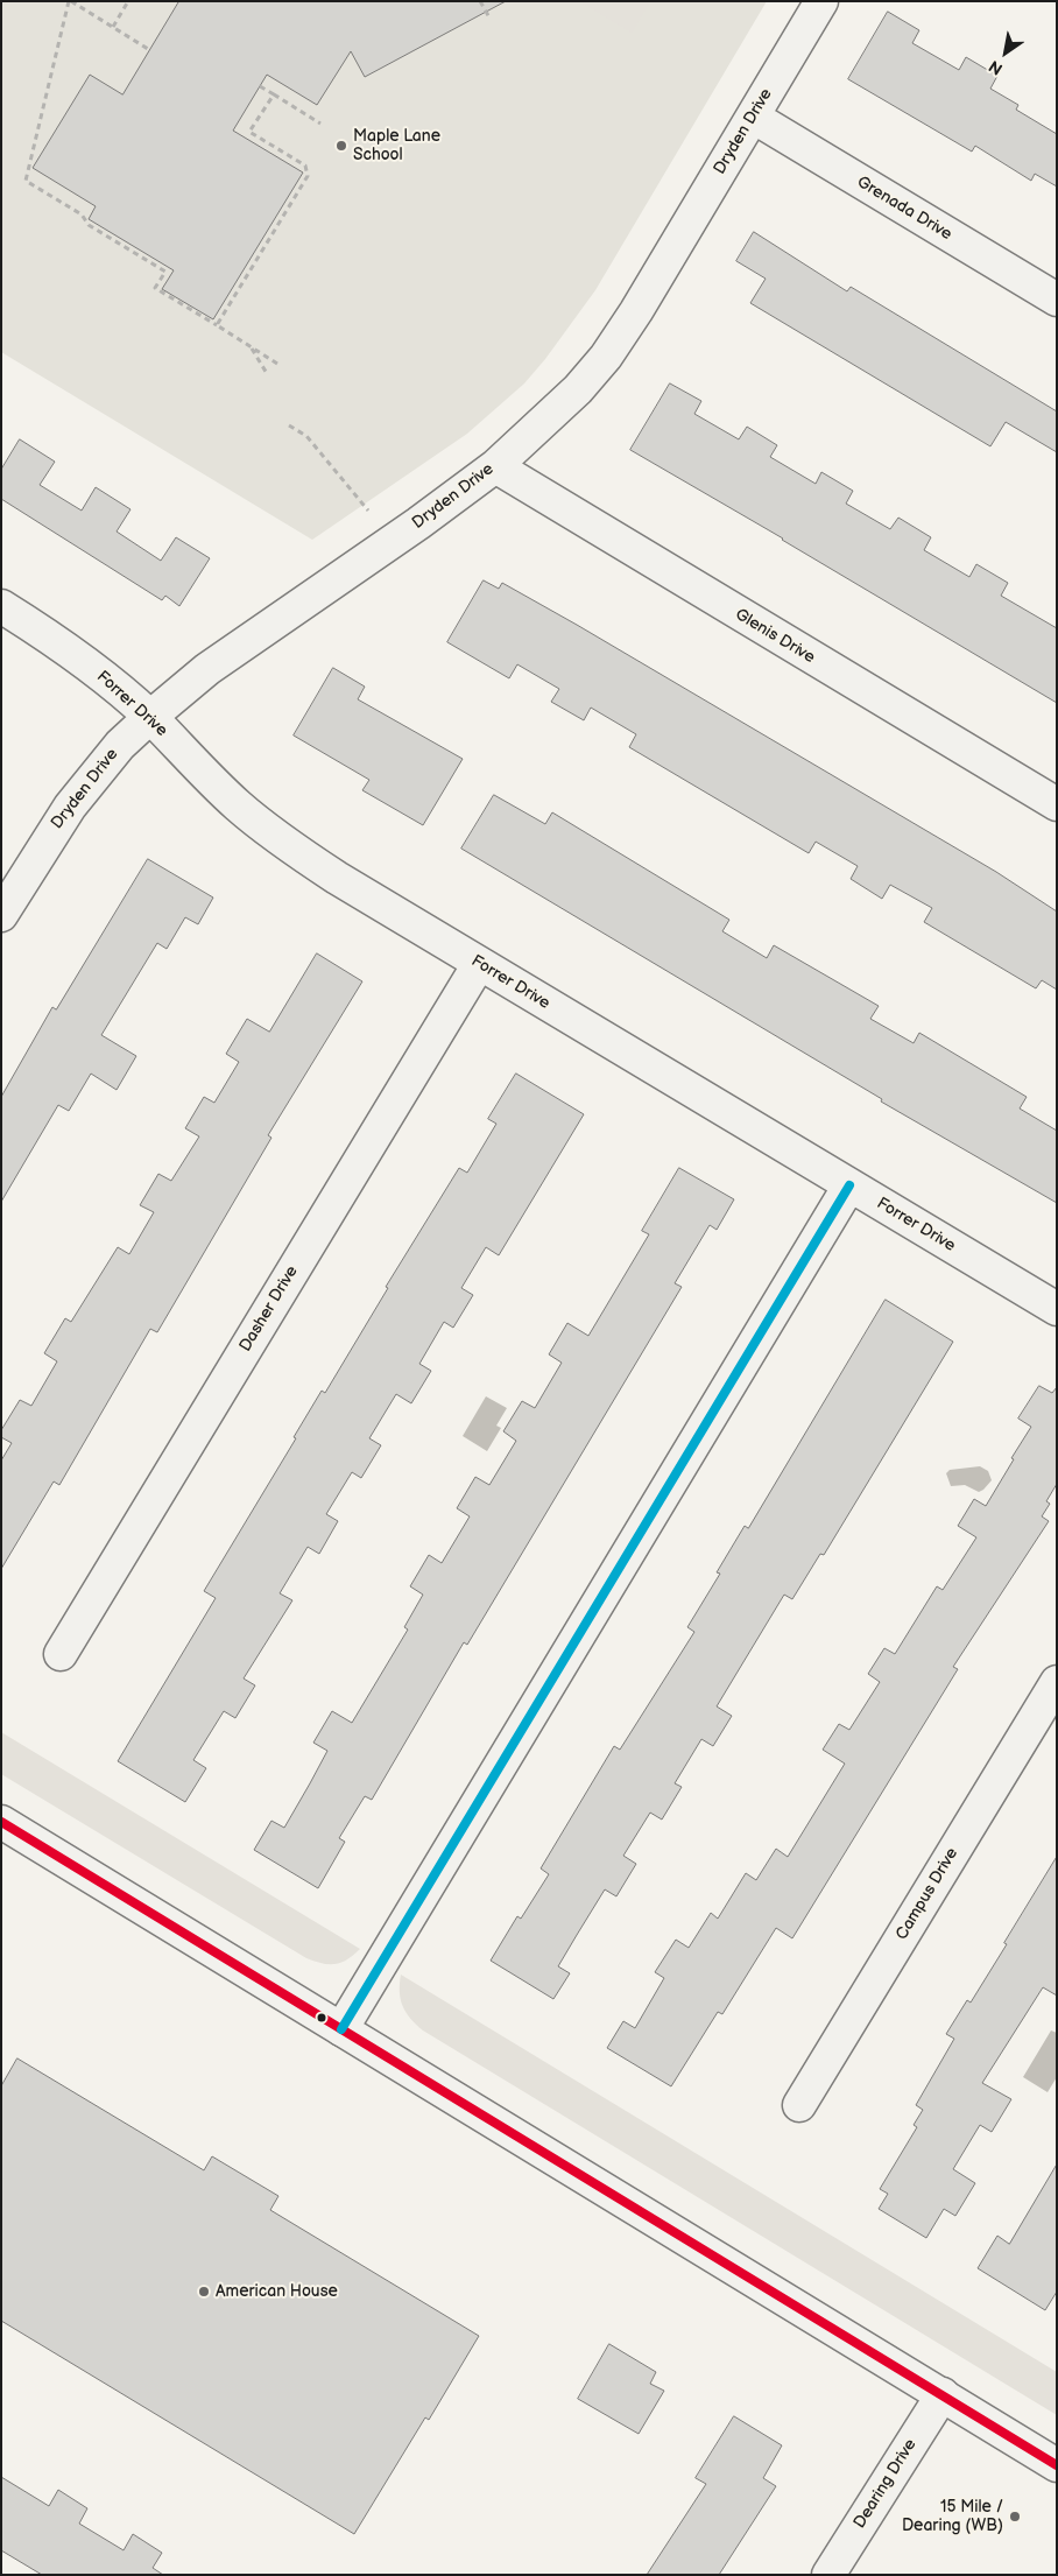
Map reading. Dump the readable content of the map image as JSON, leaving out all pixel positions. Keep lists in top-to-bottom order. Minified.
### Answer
{"streets":{"street":["Dryden Drive","Grenada Drive","Glenis Drive","Forrer Drive","Dasher Drive","Campus Drive","Dearing Drive"]},"crossings":[["Dryden Drive","Grenada Drive"],["Dryden Drive","Glenis Drive"],["Dryden Drive","Forrer Drive"],["Forrer Drive","Dasher Drive"]],"places":["Maple Lane School","American House","15 Mile / Dearing (WB)"],"north":"bottom left"}
